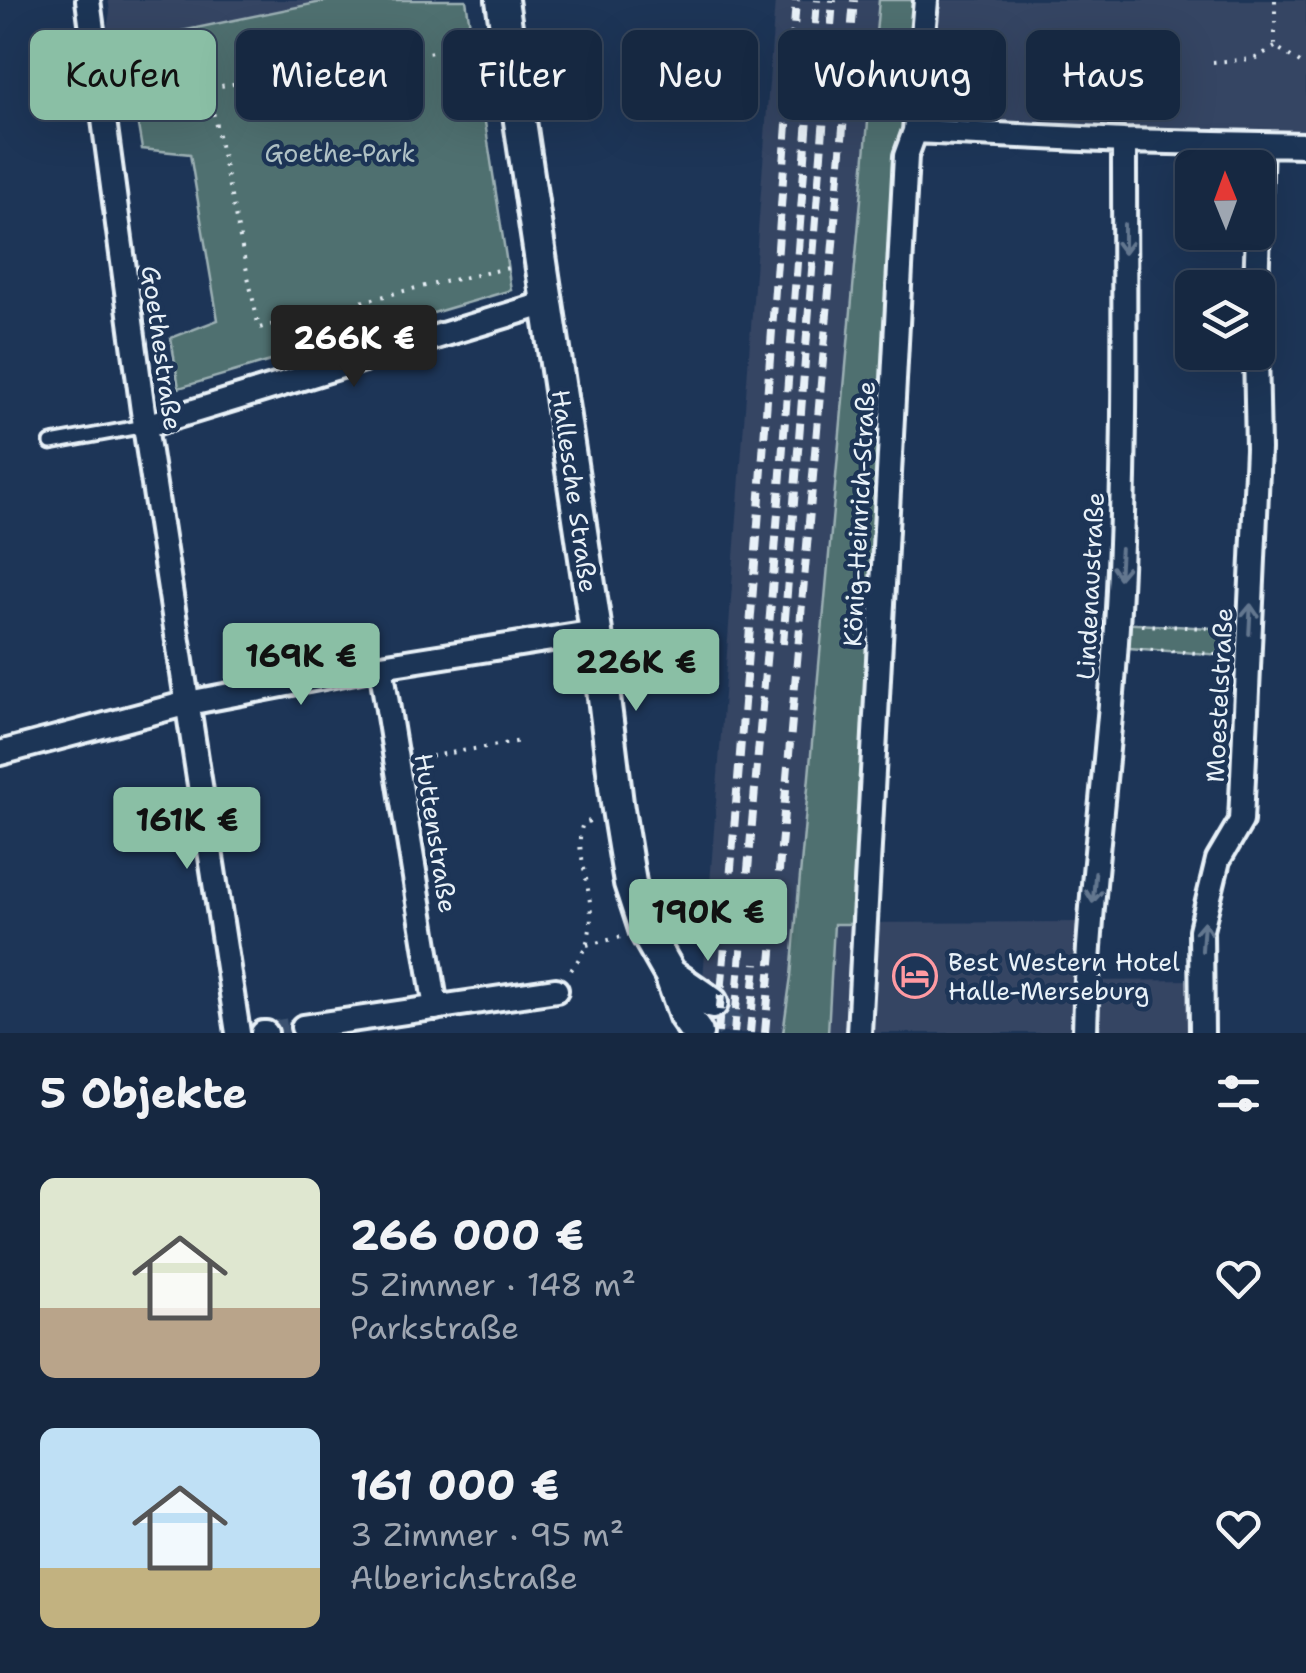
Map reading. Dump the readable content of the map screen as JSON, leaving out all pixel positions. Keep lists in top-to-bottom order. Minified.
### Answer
{"streets":{"main road":["Hallesche Straße"],"street":["Goethestraße","König-Heinrich-Straße","Lindenaustraße","Moestelstraße","Huttenstraße"]},"one_way":["Lindenaustraße","Moestelstraße"],"parks":["Goethe-Park"],"places":{"hotel":["Best Western Hotel Halle-Merseburg"]},"north":"top","page":{"chip":["Kaufen","Mieten","Filter","Neu","Wohnung","Haus"],"price":["266K €","169K €","226K €","161K €","190K €"],"heading":"5 Objekte","list":[{"name":"266 000 €","note":"5 Zimmer · 148 m² · Parkstraße"},{"name":"161 000 €","note":"3 Zimmer · 95 m² · Alberichstraße"}]}}
